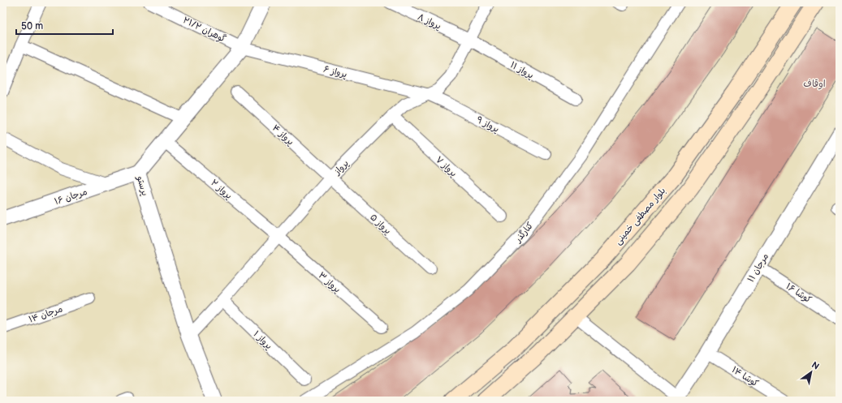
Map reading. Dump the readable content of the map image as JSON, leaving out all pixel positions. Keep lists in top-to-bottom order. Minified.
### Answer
{"streets":{"main road":["بلوار مصطفی خمینی"],"street":["پرواز ۸","گوهران ۲۱/۲","پرواز ۱۱","پرواز ۶","پرواز ۹","پرواز ۴","پرواز ۷","پرواز","پرستو","پرواز ۲","مرجان ۱۶","پرواز ۵","کنارگذر","مرجان ۱۱","پرواز ۳","کوشا ۱۶","مرجان ۱۴","پرواز ۱","کوشا ۱۴"]},"crossings":[["پرواز ۸","پرواز ۱۱"],["پرواز ۸","پرواز"],["گوهران ۲۱/۲","پرواز ۶"],["گوهران ۲۱/۲","پرستو"],["پرواز ۱۱","پرواز"],["پرواز ۶","پرواز ۹"],["پرواز ۶","پرواز"],["پرواز ۶","پرستو"],["پرواز ۹","پرواز"],["پرواز ۴","پرواز"],["پرواز ۴","پرواز ۵"],["پرواز ۷","پرواز"],["پرواز","پرستو"],["پرواز","پرواز ۲"],["پرواز","پرواز ۵"],["پرواز","پرواز ۳"],["پرواز","پرواز ۱"],["پرستو","پرواز ۲"],["پرستو","مرجان ۱۶"],["پرواز ۲","پرواز ۳"],["مرجان ۱۱","کوشا ۱۶"],["مرجان ۱۱","کوشا ۱۴"]],"districts":["اوقاف"],"scale_bar":"50 m","north":"top right"}
